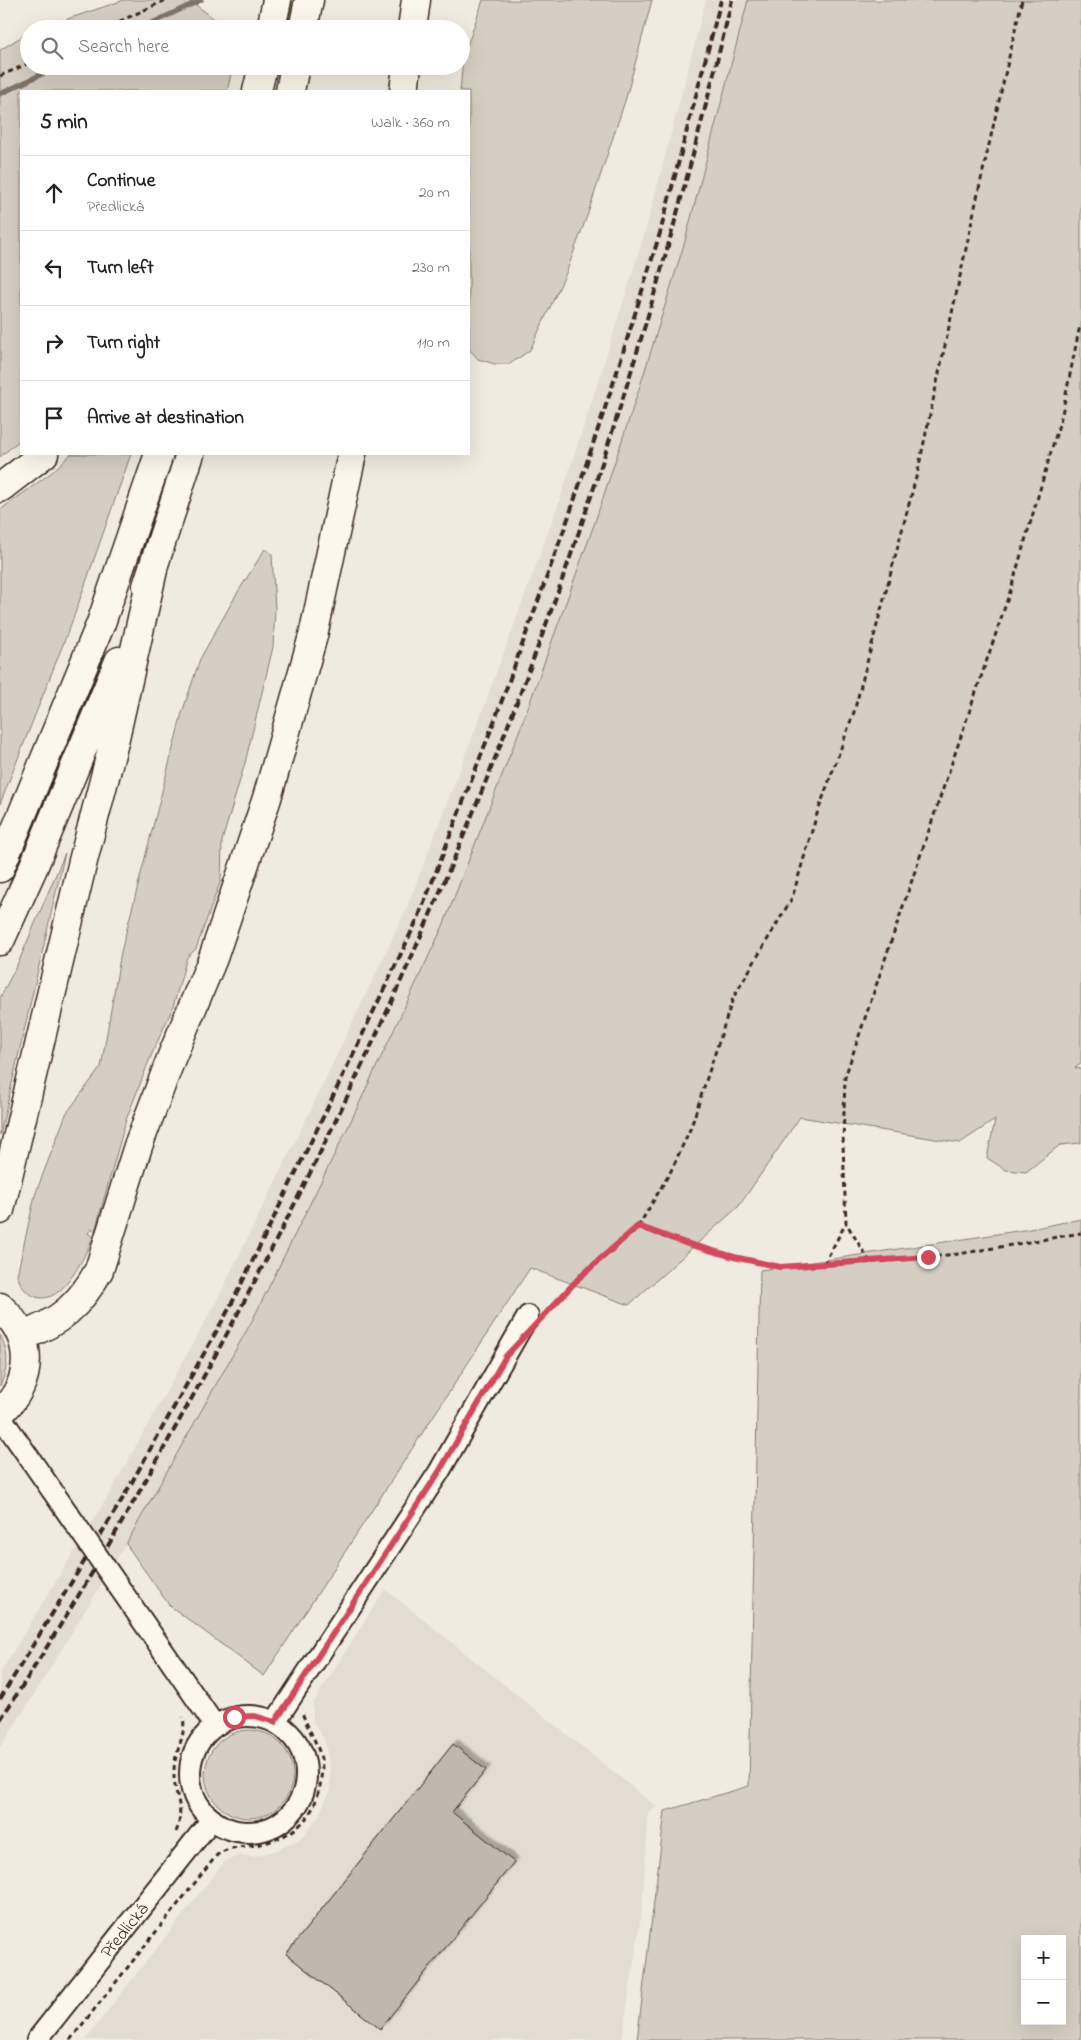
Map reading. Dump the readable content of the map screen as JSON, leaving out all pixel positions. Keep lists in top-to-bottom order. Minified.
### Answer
{"streets":{"street":["Předlická"]},"page":{"search":"Search here","heading":["5 min","Walk · 360 m"],"list":[["Continue","Předlická","20 m"],["Turn left","230 m"],["Turn right","110 m"],"Arrive at destination"],"map_buttons":["+","−"]}}
